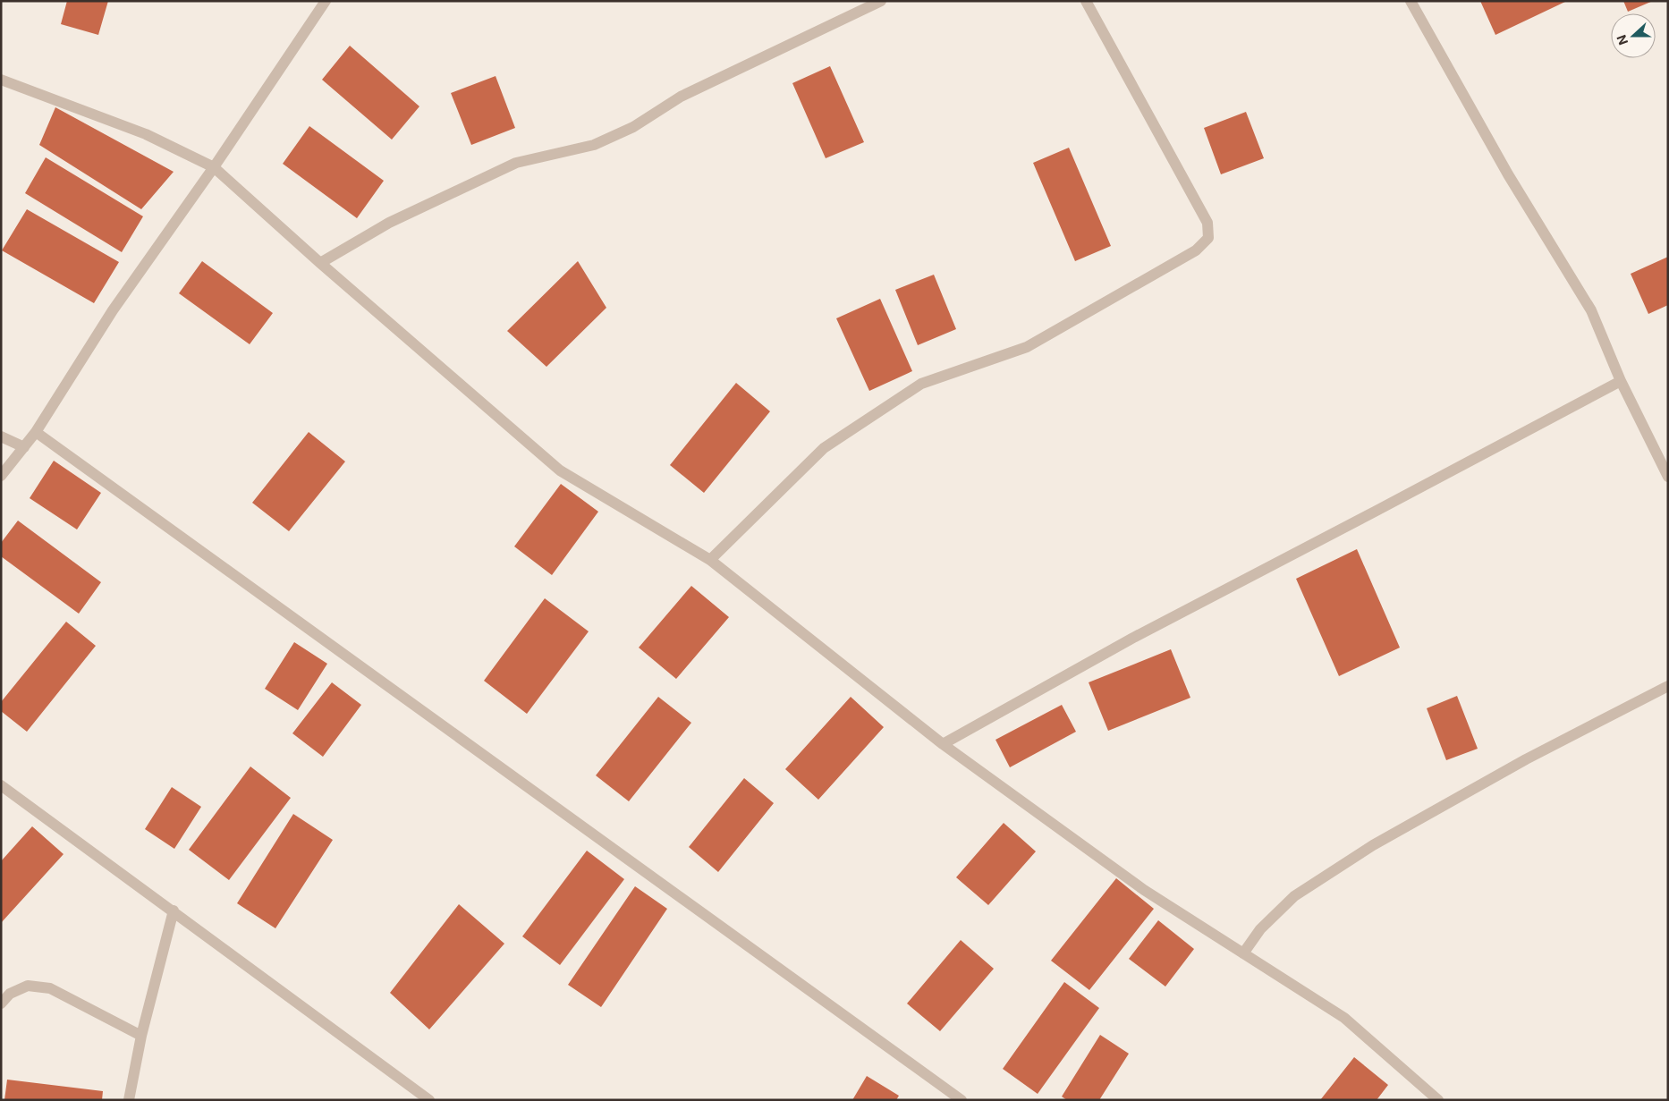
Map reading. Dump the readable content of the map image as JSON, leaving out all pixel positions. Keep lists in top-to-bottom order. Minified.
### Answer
{"north":"left"}
